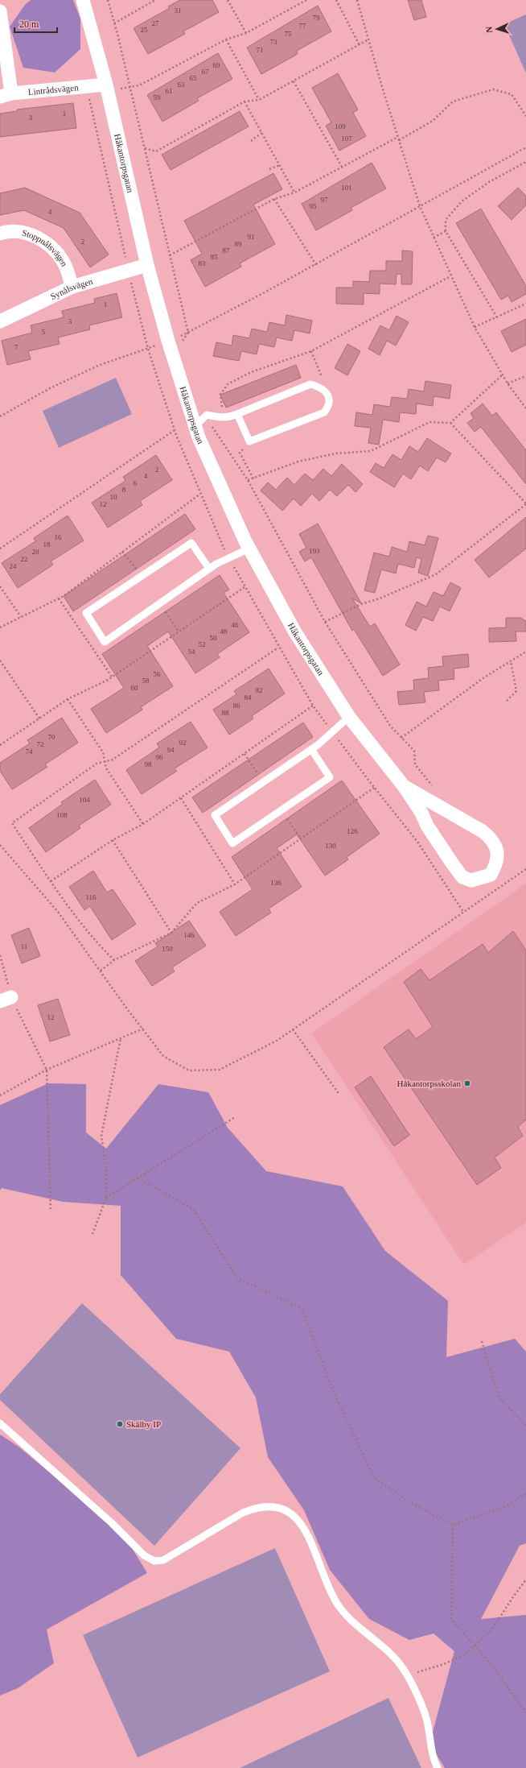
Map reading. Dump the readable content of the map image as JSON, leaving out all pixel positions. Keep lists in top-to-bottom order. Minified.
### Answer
{"streets":{"street":["Lintrådsvägen","Håkantorpsgatan","Stoppnålsvägen","Synålsvägen"]},"crossings":[["Lintrådsvägen","Håkantorpsgatan"],["Håkantorpsgatan","Synålsvägen"],["Stoppnålsvägen","Synålsvägen"]],"places":["Håkantorpsskolan","Skälby IP"],"house_numbers":["31","79","27","77","25","75","73","71","69","67","65","63","61","59","1","3","109","107","101","97","95","4","91","2","89","87","85","83","1","3","5","7","2","4","6","8","10","12","16","18","193","20","22","24","46","48","50","52","54","56","58","60","82","84","86","88","70","92","72","94","74","96","98","104","108","126","130","136","116","146","11","150","12"],"scale_bar":"20 m","north":"left"}
